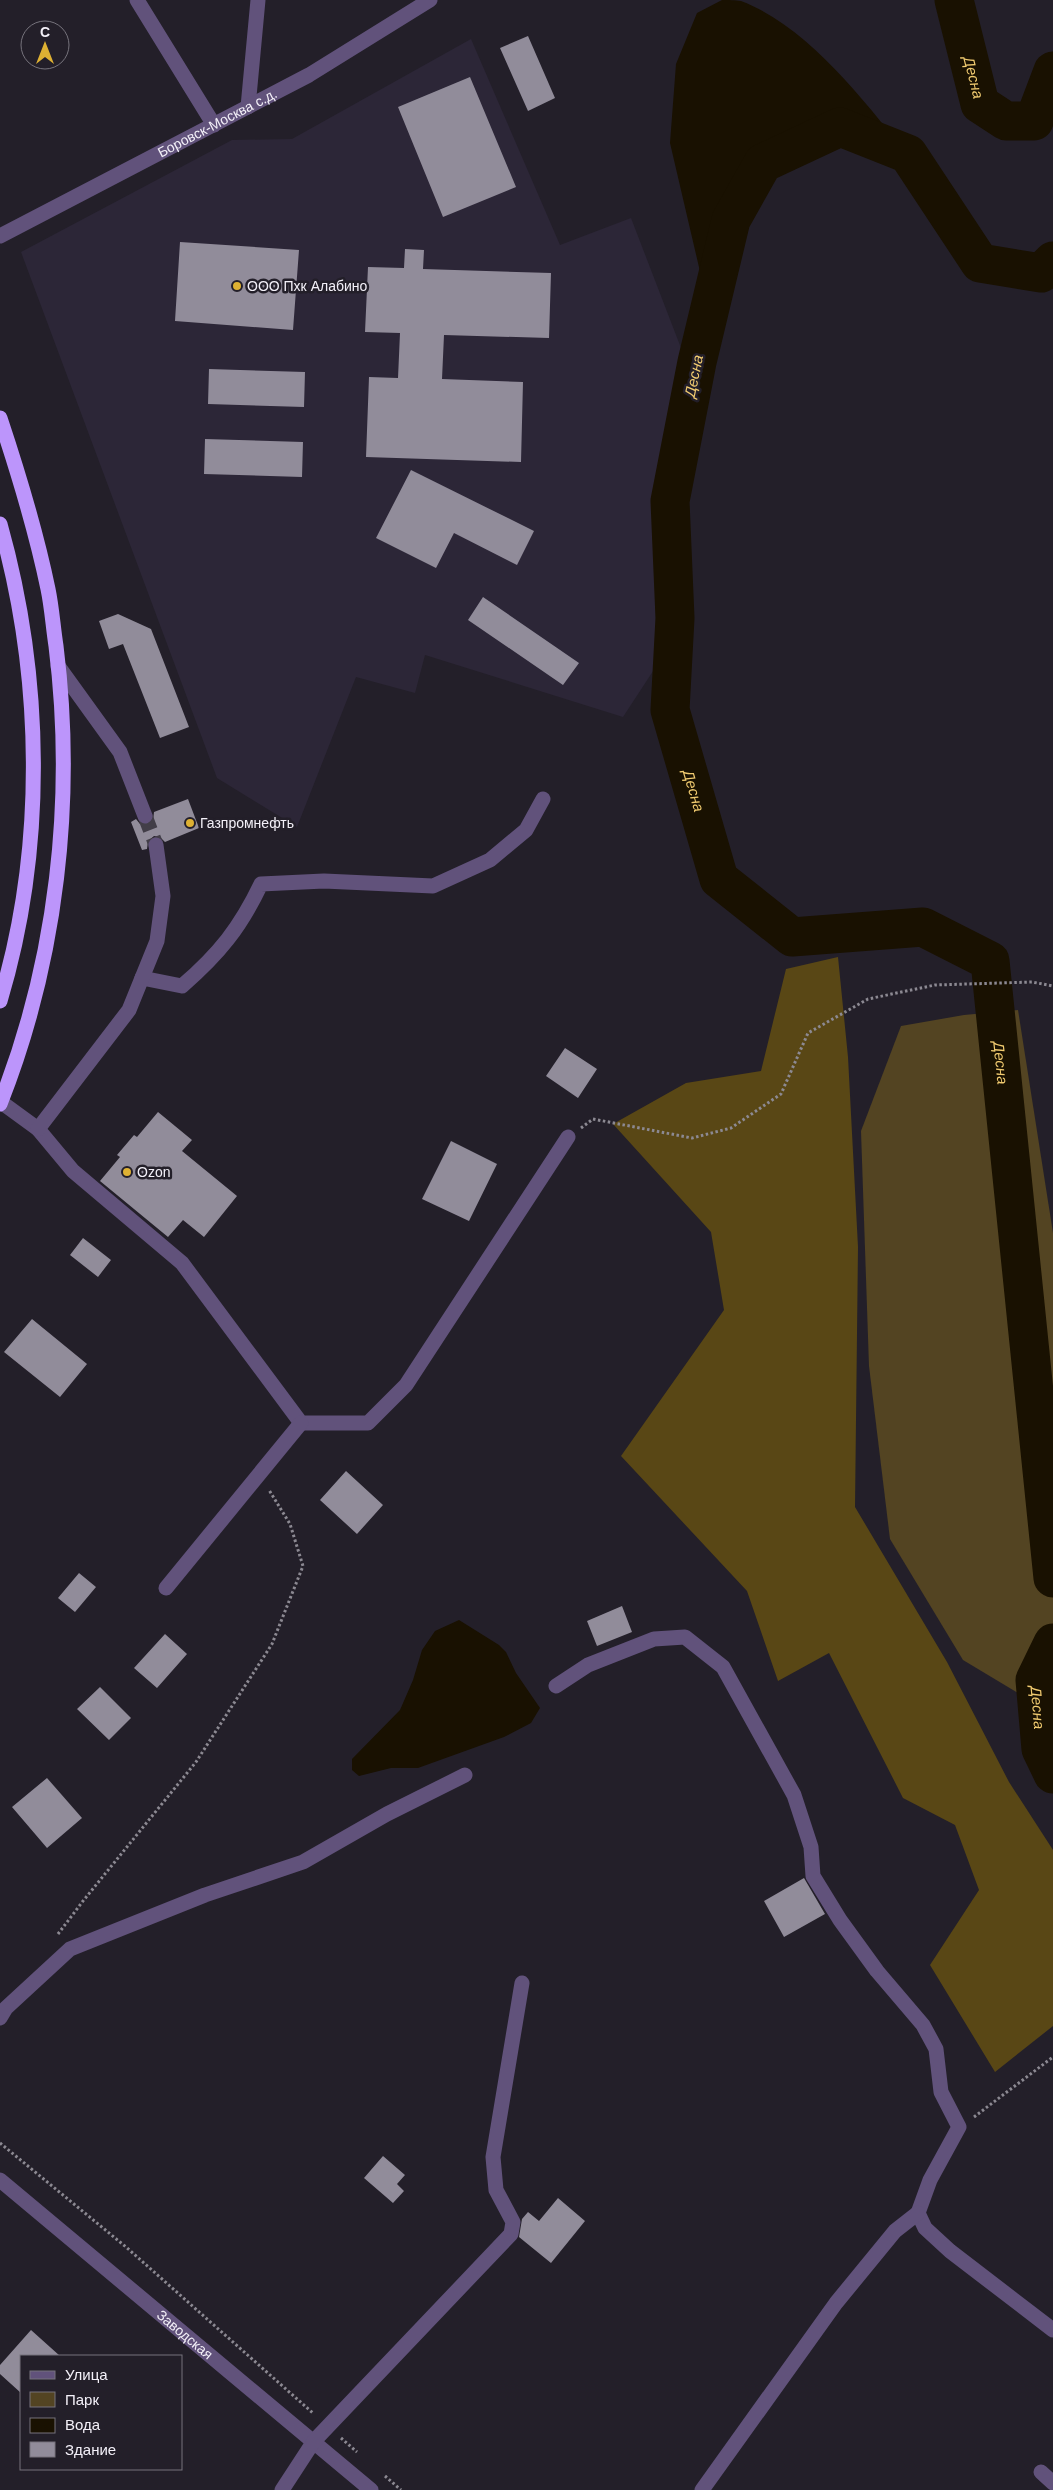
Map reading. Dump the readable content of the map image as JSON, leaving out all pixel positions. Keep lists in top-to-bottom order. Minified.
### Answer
{"streets":{"street":["Боровск-Москва с.д.","Заводская"]},"water":["Десна"],"places":["ООО Пхк Алабино","Газпромнефть","Ozon"],"legend":["Улица","Парк","Вода","Здание"],"north":"top"}
